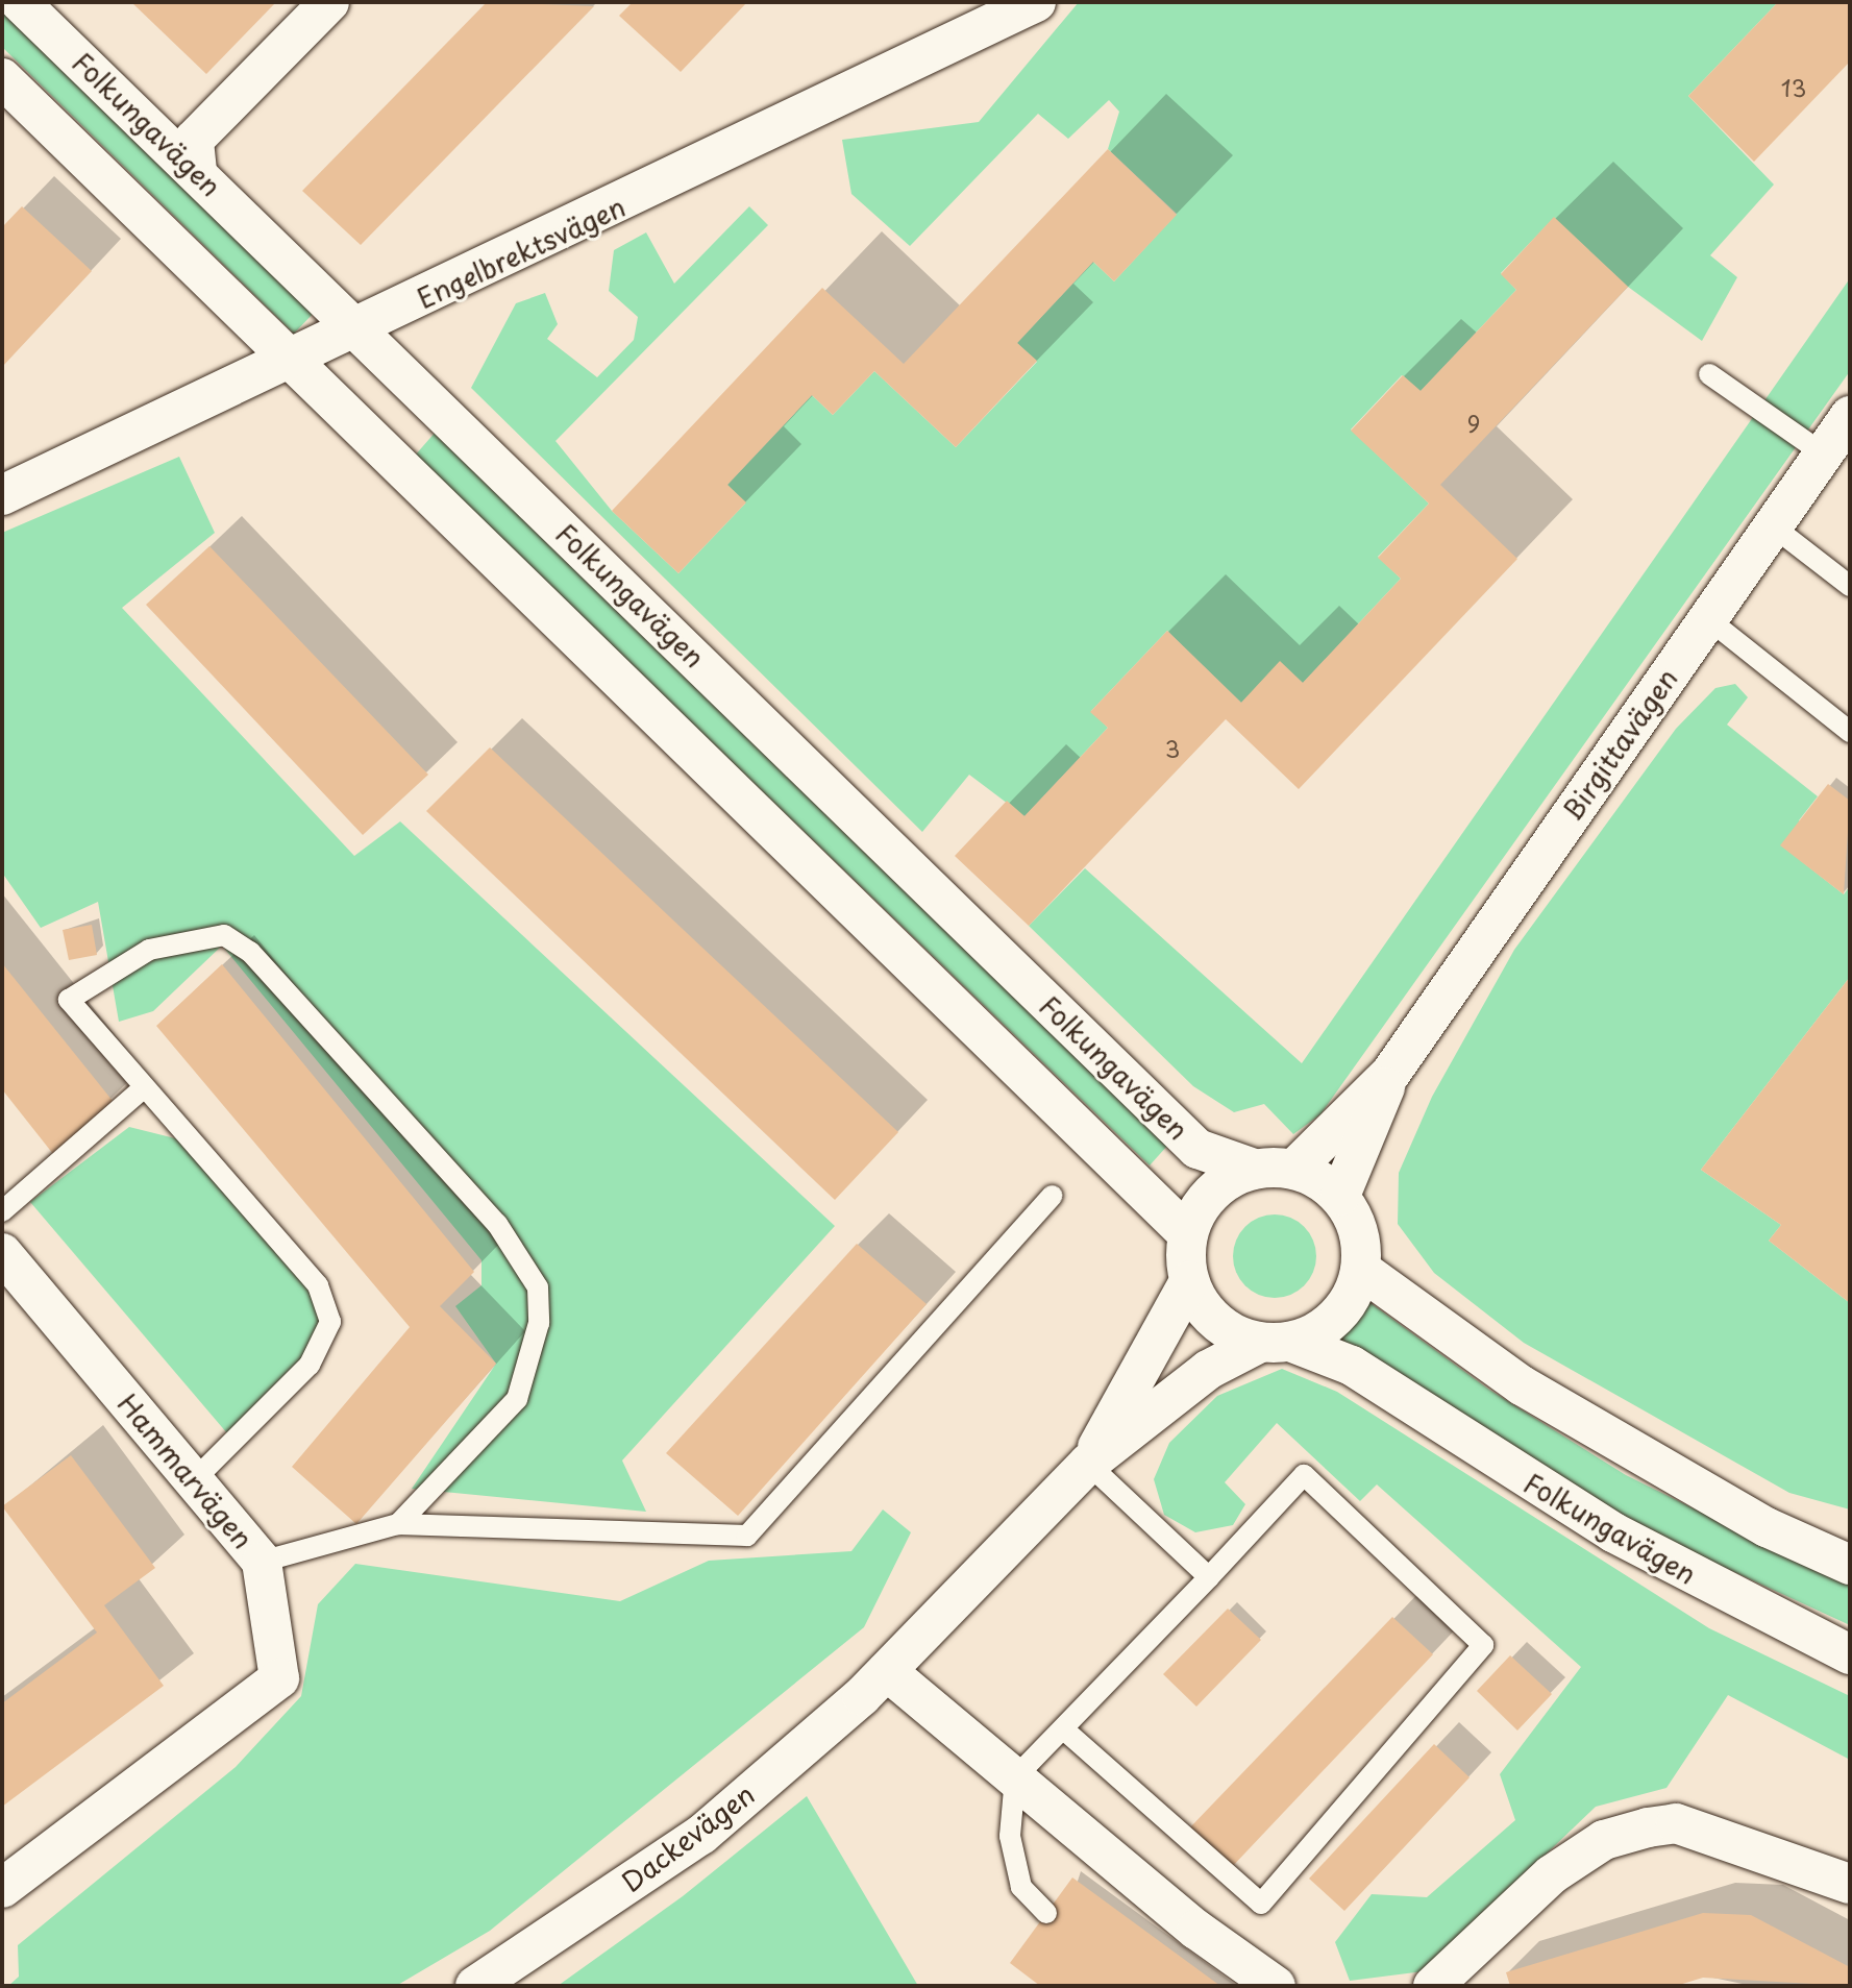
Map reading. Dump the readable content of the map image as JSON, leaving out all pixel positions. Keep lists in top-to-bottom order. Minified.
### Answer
{"streets":{"street":["Folkungavägen","Engelbrektsvägen","Birgittavägen","Hammarvägen","Dackevägen"]},"crossings":[["Folkungavägen","Engelbrektsvägen"],["Folkungavägen","Birgittavägen"],["Folkungavägen","Dackevägen"],["Birgittavägen","Dackevägen"]],"house_numbers":["13","9","3"]}
